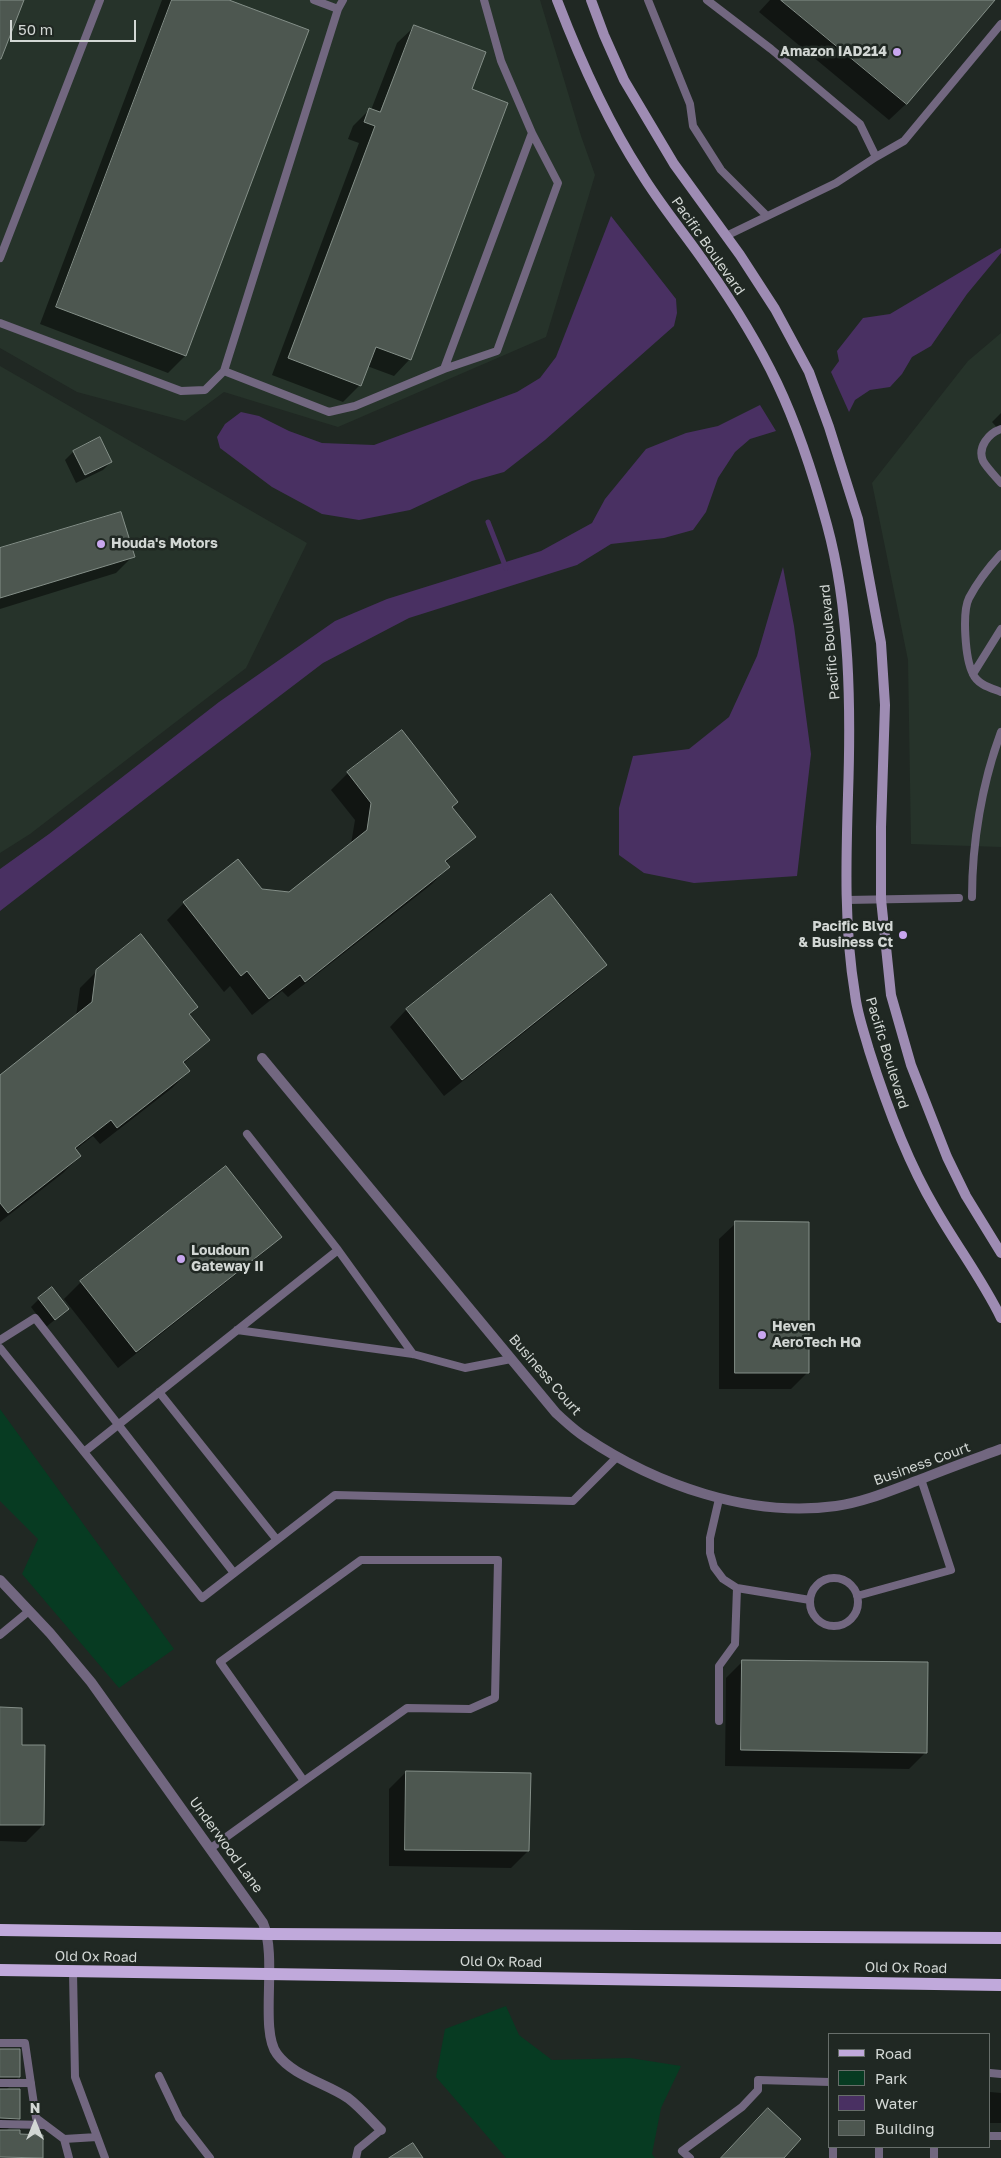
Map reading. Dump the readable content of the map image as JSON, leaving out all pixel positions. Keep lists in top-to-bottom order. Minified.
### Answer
{"streets":{"main road":["Pacific Boulevard","Old Ox Road"],"street":["Business Court","Underwood Lane"]},"crossings":[["Underwood Lane","Old Ox Road"]],"places":["Amazon IAD214","Houda's Motors","Pacific Blvd & Business Ct","Loudoun Gateway II","Heven AeroTech HQ"],"legend":["Road","Park","Water","Building"],"scale_bar":"50 m","north":"top"}
